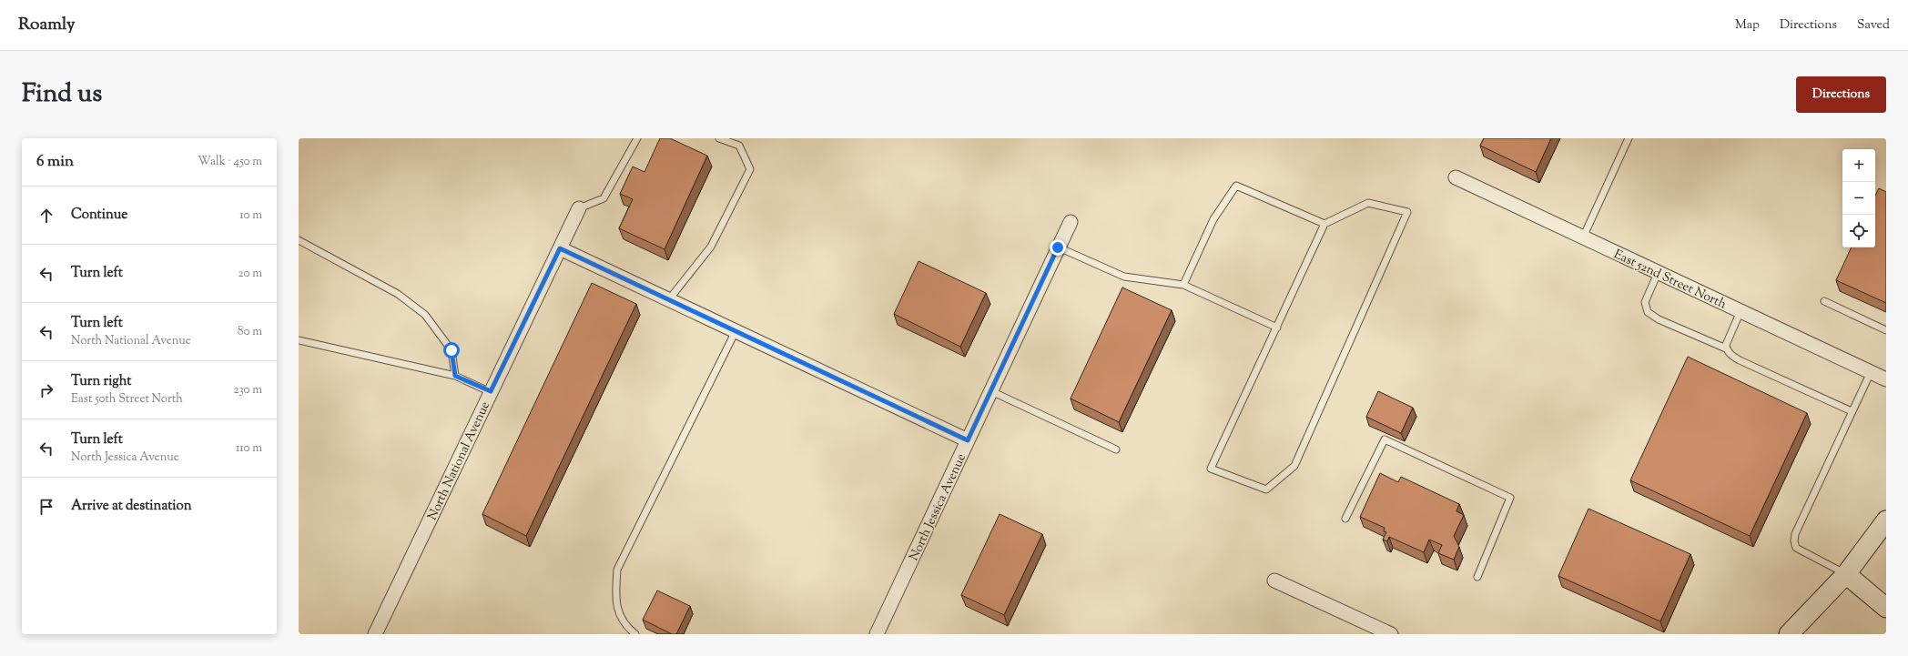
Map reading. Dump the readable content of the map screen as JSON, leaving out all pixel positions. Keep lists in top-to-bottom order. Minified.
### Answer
{"streets":{"street":["East 52nd Street North","North National Avenue","North Jessica Avenue"]},"page":{"header":"Roamly","nav":["Map","Directions","Saved"],"title":"Find us","buttons":"Directions","heading":["6 min","Walk · 450 m"],"map_buttons":["+","−"],"list":[["Continue","10 m"],["Turn left","20 m"],["Turn left","North National Avenue","80 m"],["Turn right","East 50th Street North","230 m"],["Turn left","North Jessica Avenue","110 m"],"Arrive at destination"]}}
